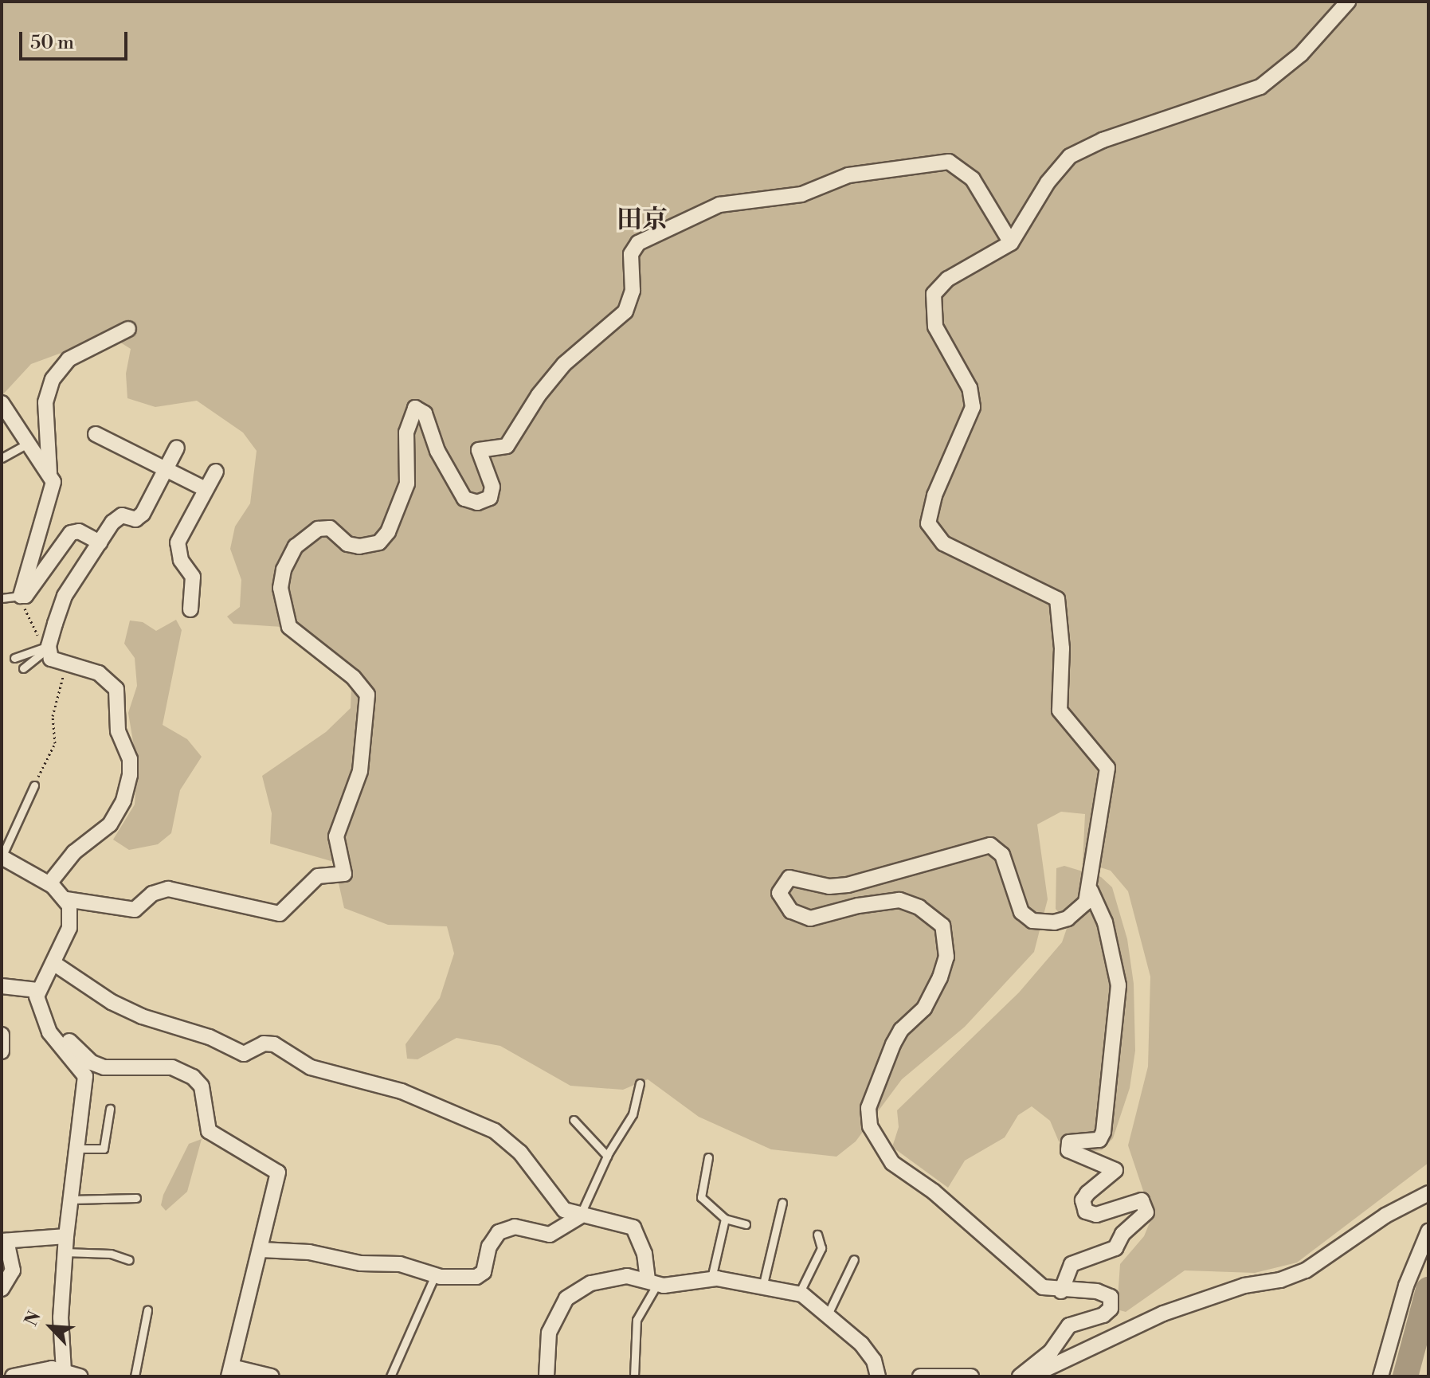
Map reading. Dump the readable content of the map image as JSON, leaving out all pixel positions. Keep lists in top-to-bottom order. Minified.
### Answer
{"districts":["田京"],"scale_bar":"50 m","north":"top left"}
